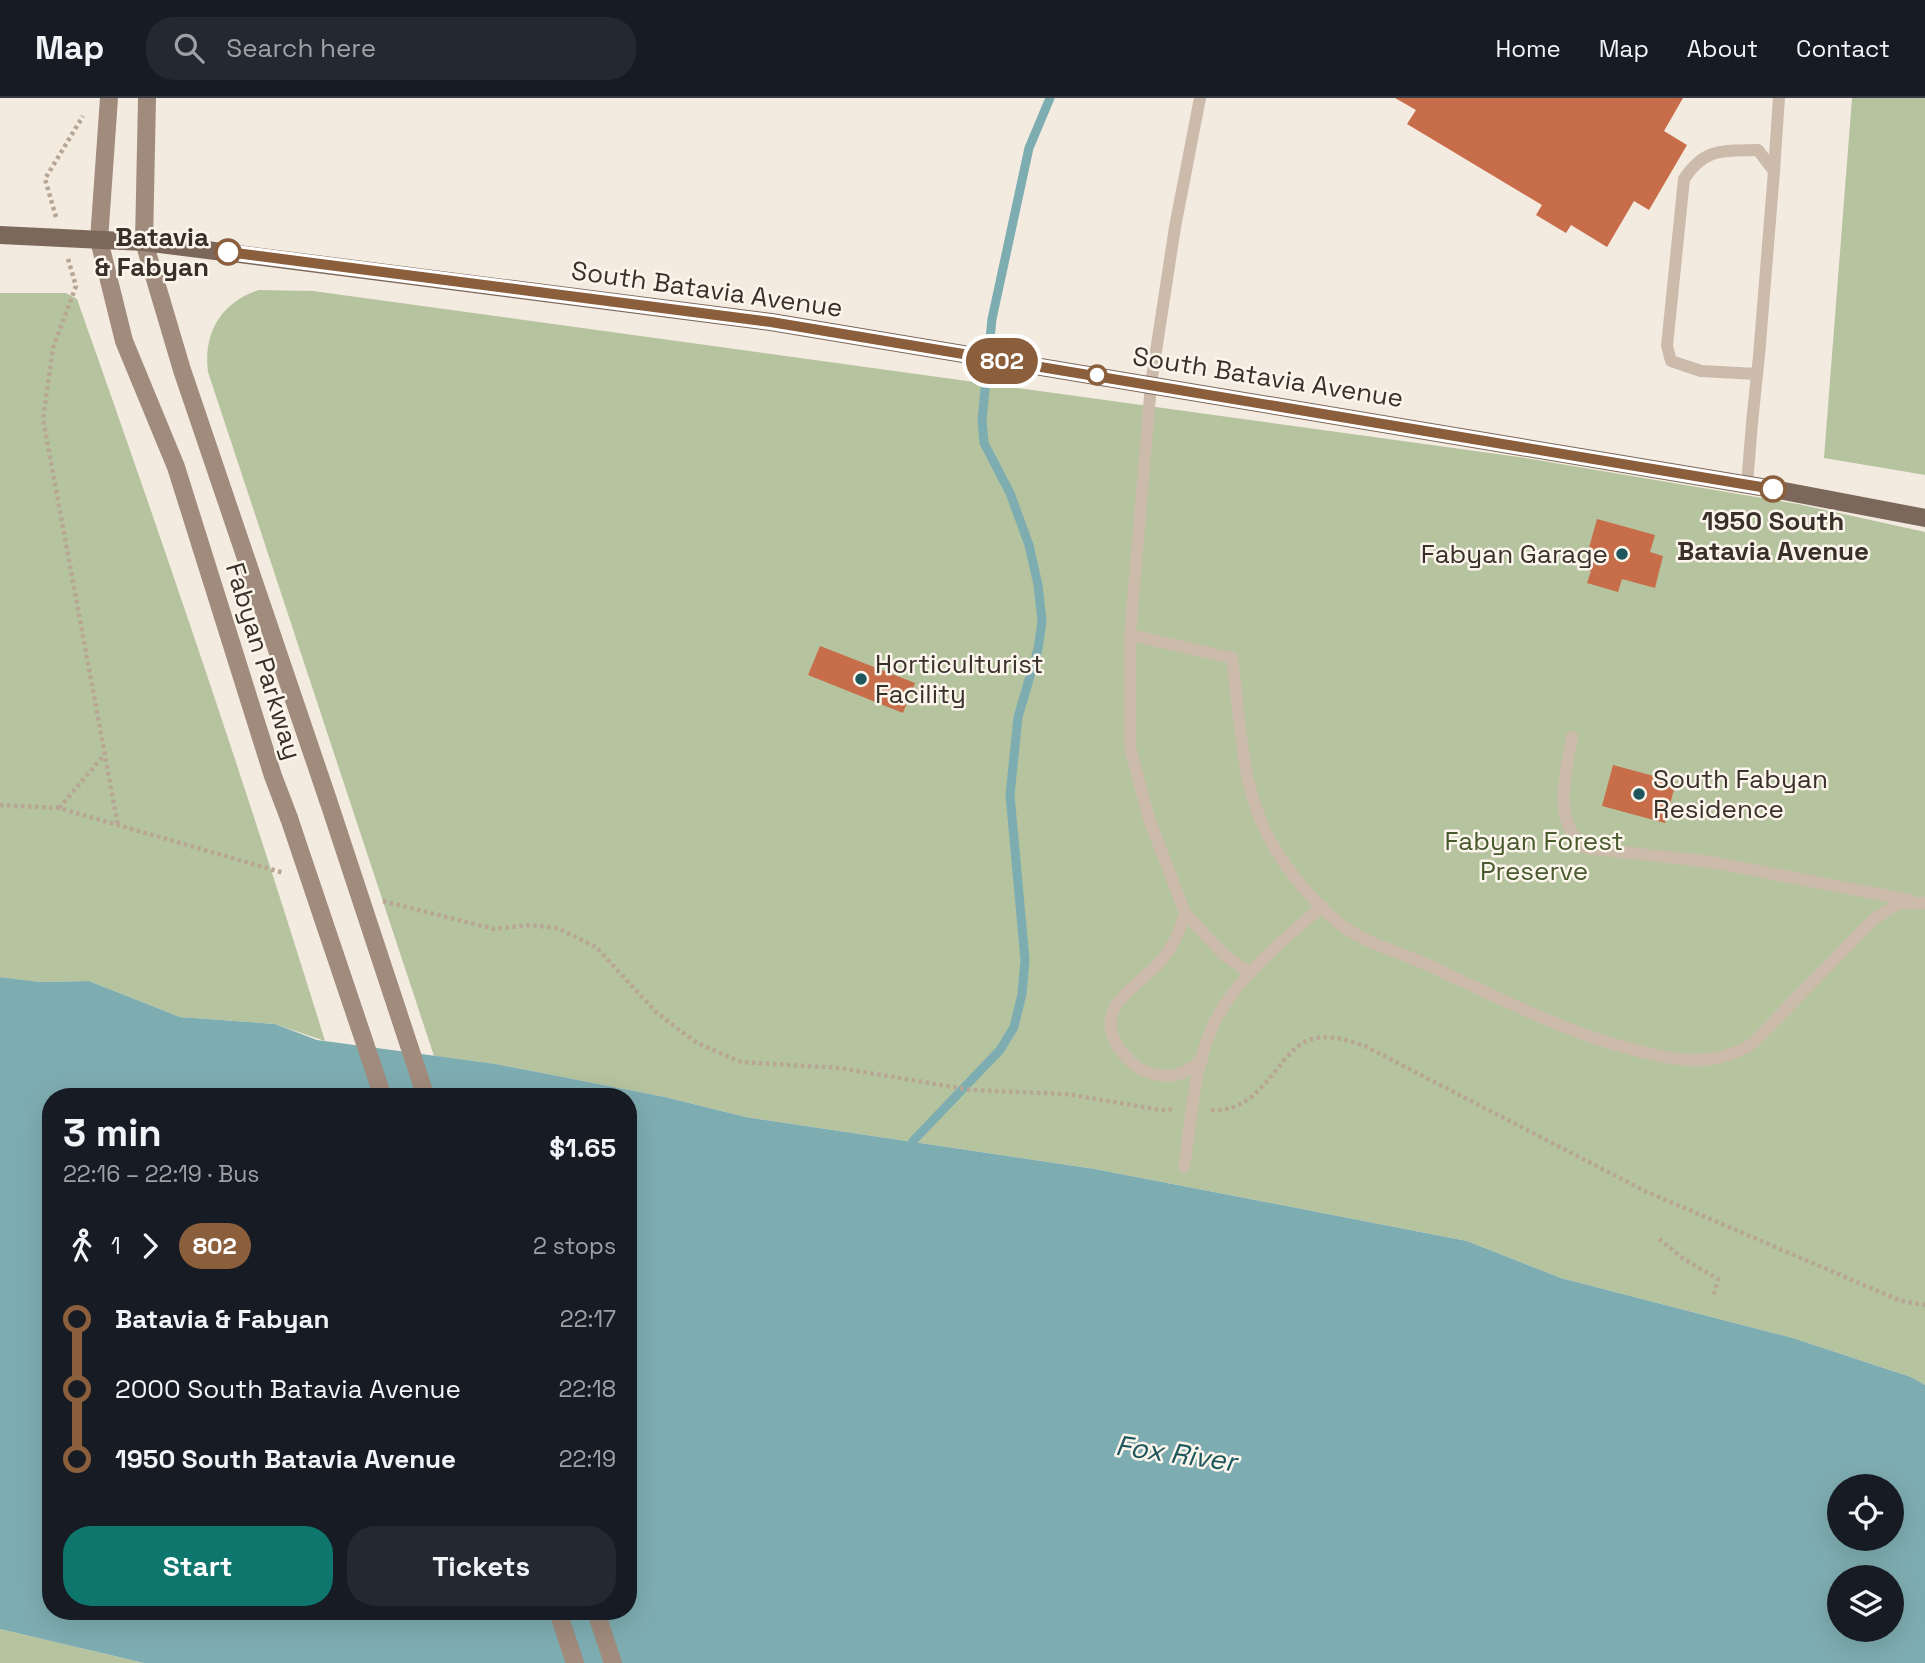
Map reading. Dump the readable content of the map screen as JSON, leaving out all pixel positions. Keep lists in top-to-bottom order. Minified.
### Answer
{"streets":{"main road":["South Batavia Avenue","Fabyan Parkway"]},"crossings":[["South Batavia Avenue","Fabyan Parkway"]],"water":["Fox River"],"parks":["Fabyan Forest Preserve"],"places":["Batavia & Fabyan","1950 South Batavia Avenue","Fabyan Garage","Horticulturist Facility","South Fabyan Residence"],"lines":["bus line 802"],"page":{"header":"Map","search":"Search here","nav":["Home","Map","About","Contact"],"on_map":"802","heading":["3 min","22:16 – 22:19 · Bus","$1.65"],"legs":["1","802","2 stops"],"list":[{"name":"Batavia & Fabyan","value":"22:17"},{"name":"2000 South Batavia Avenue","value":"22:18"},{"name":"1950 South Batavia Avenue","value":"22:19"}],"buttons":["Start","Tickets"]}}
